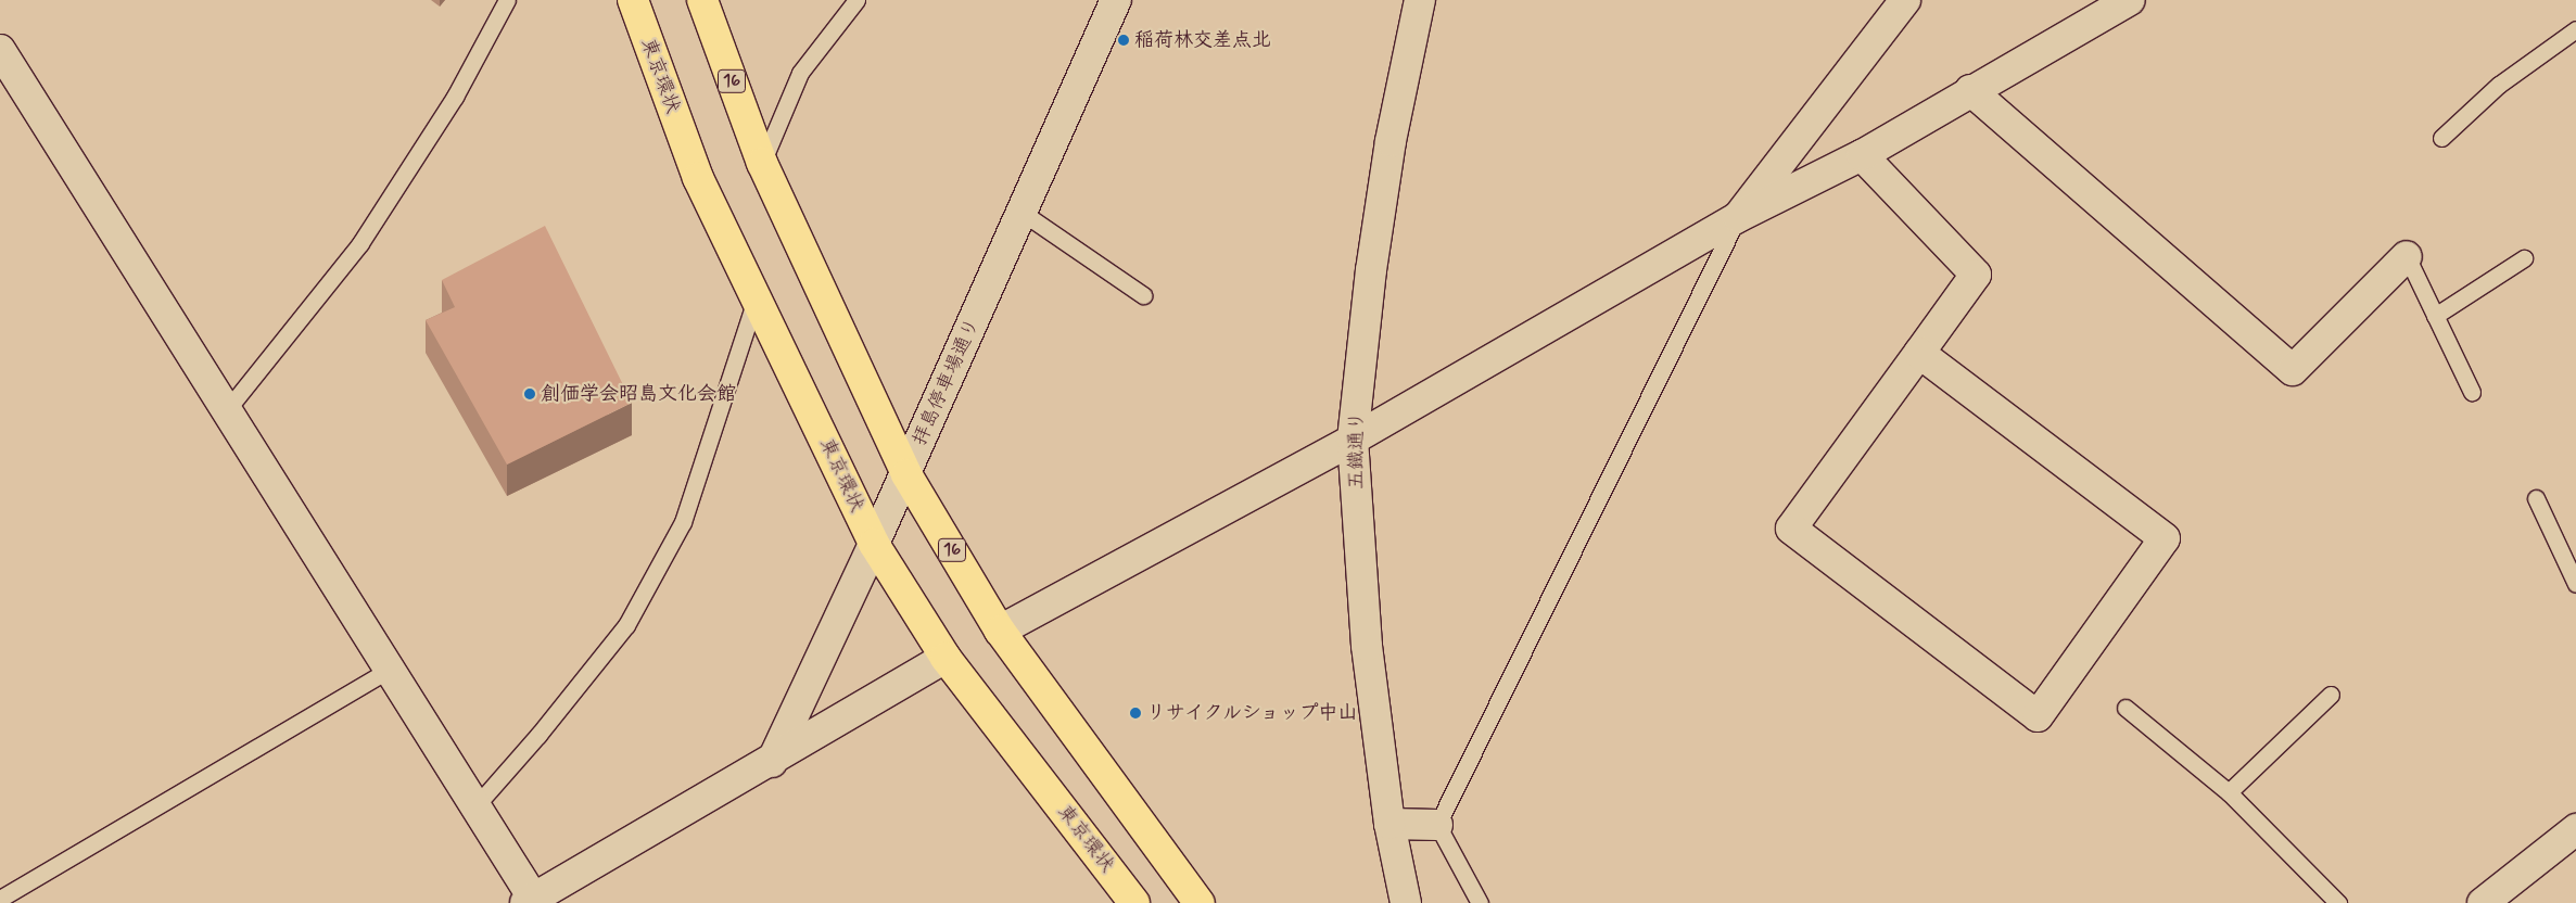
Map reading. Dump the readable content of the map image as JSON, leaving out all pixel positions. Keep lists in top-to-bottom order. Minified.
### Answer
{"streets":{"highway":["東京環状","16"],"street":["拝島停車場通り","五鐵通り"]},"crossings":[["東京環状","拝島停車場通り"],["16","拝島停車場通り"]],"places":["稲荷林交差点北","創価学会昭島文化会館","リサイクルショップ中山"]}
